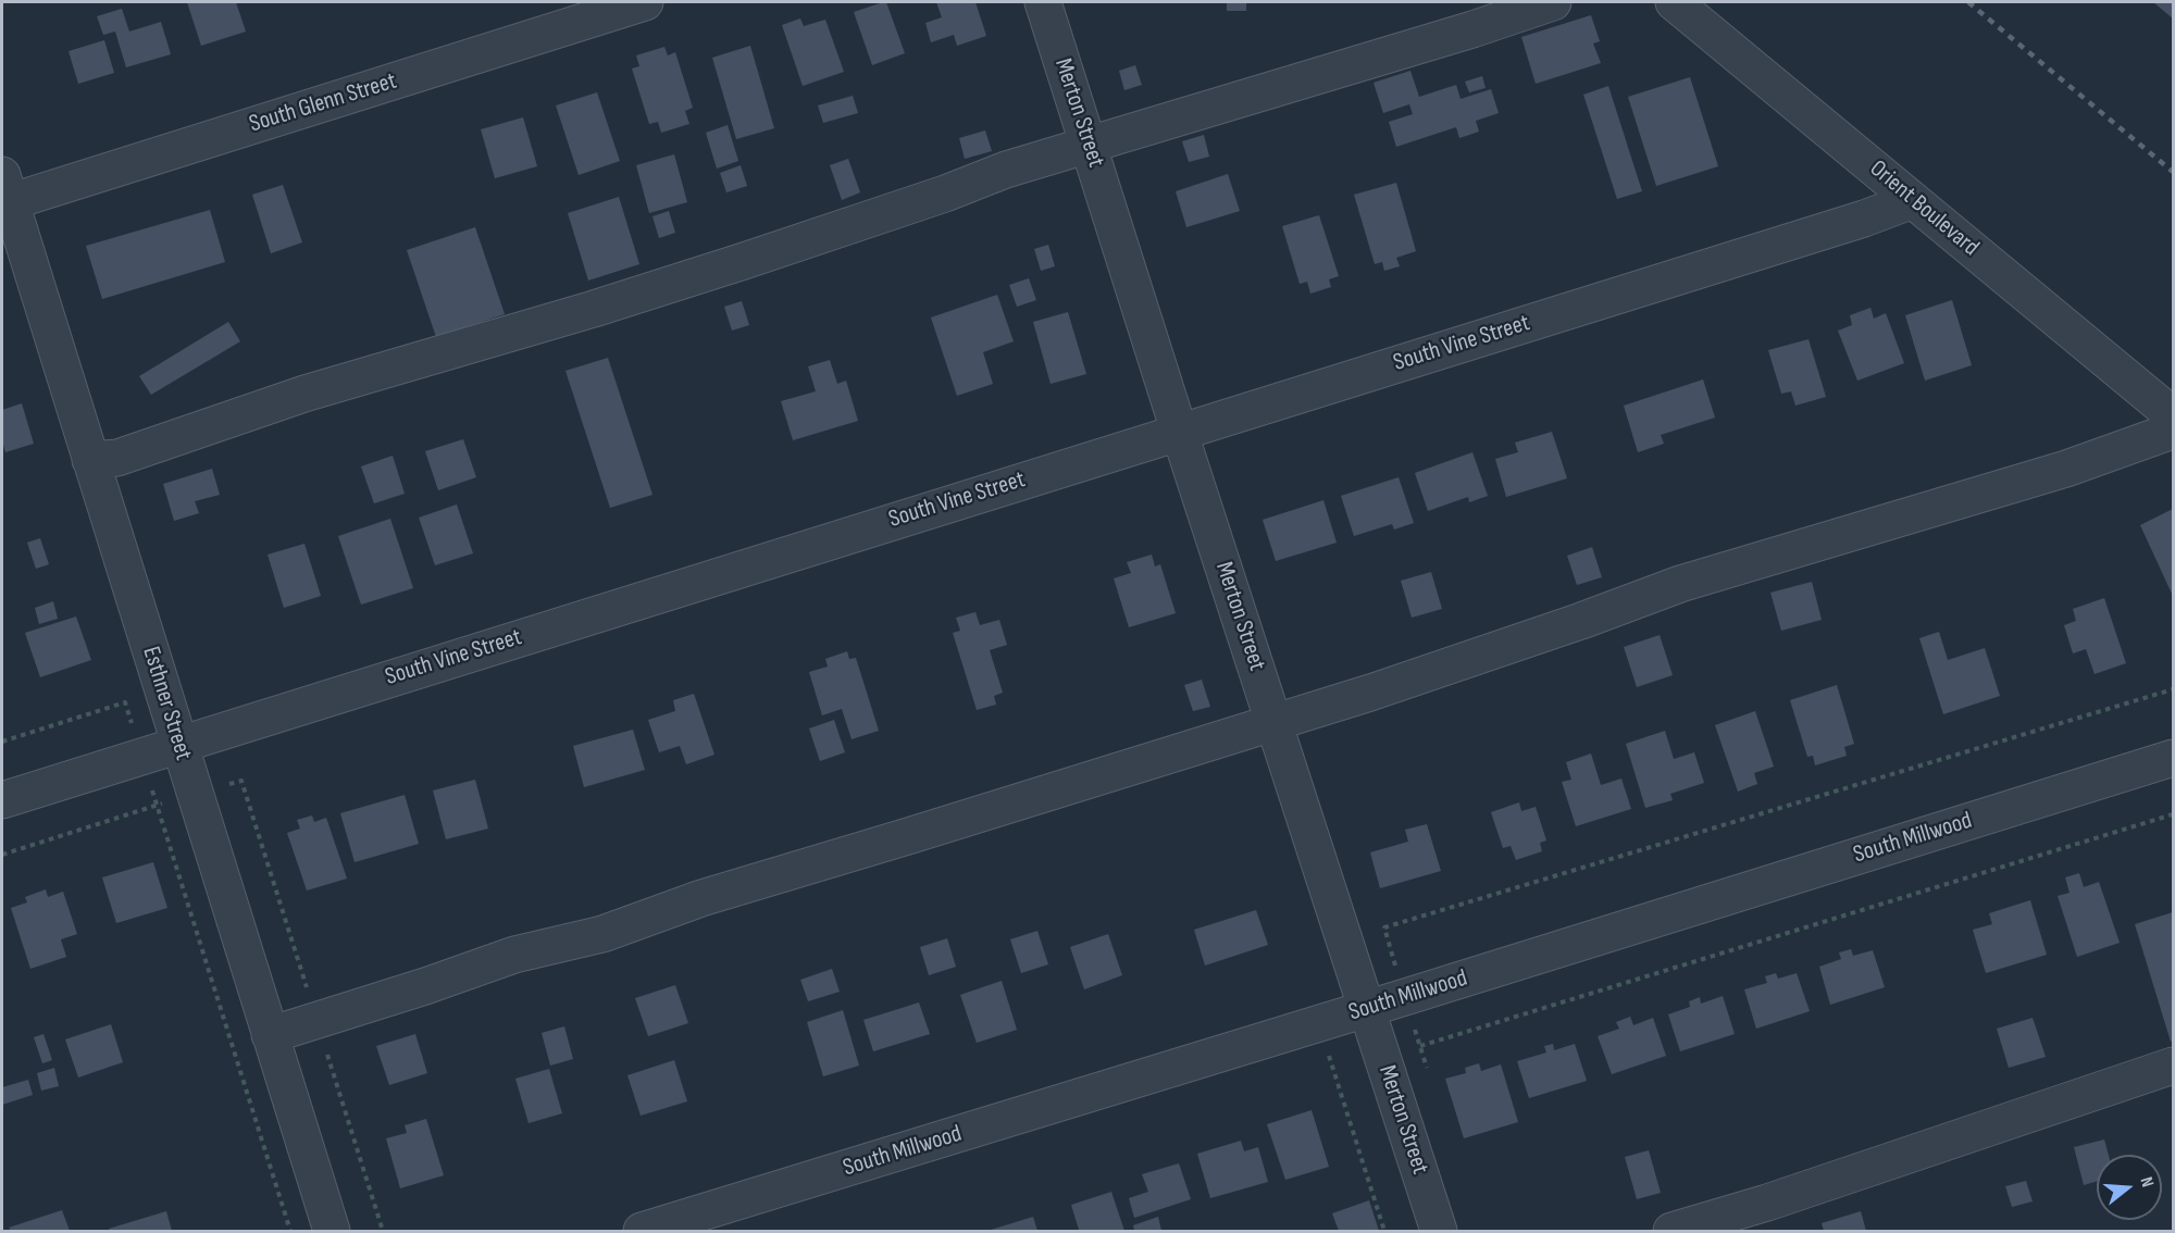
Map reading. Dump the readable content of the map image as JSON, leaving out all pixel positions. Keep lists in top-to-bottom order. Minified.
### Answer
{"streets":{"street":["South Glenn Street","Merton Street","Orient Boulevard","South Vine Street","Esthner Street","South Millwood"]},"crossings":[["South Glenn Street","Esthner Street"],["Merton Street","South Vine Street"],["Merton Street","South Millwood"],["Orient Boulevard","South Vine Street"],["South Vine Street","Esthner Street"]],"north":"right"}
